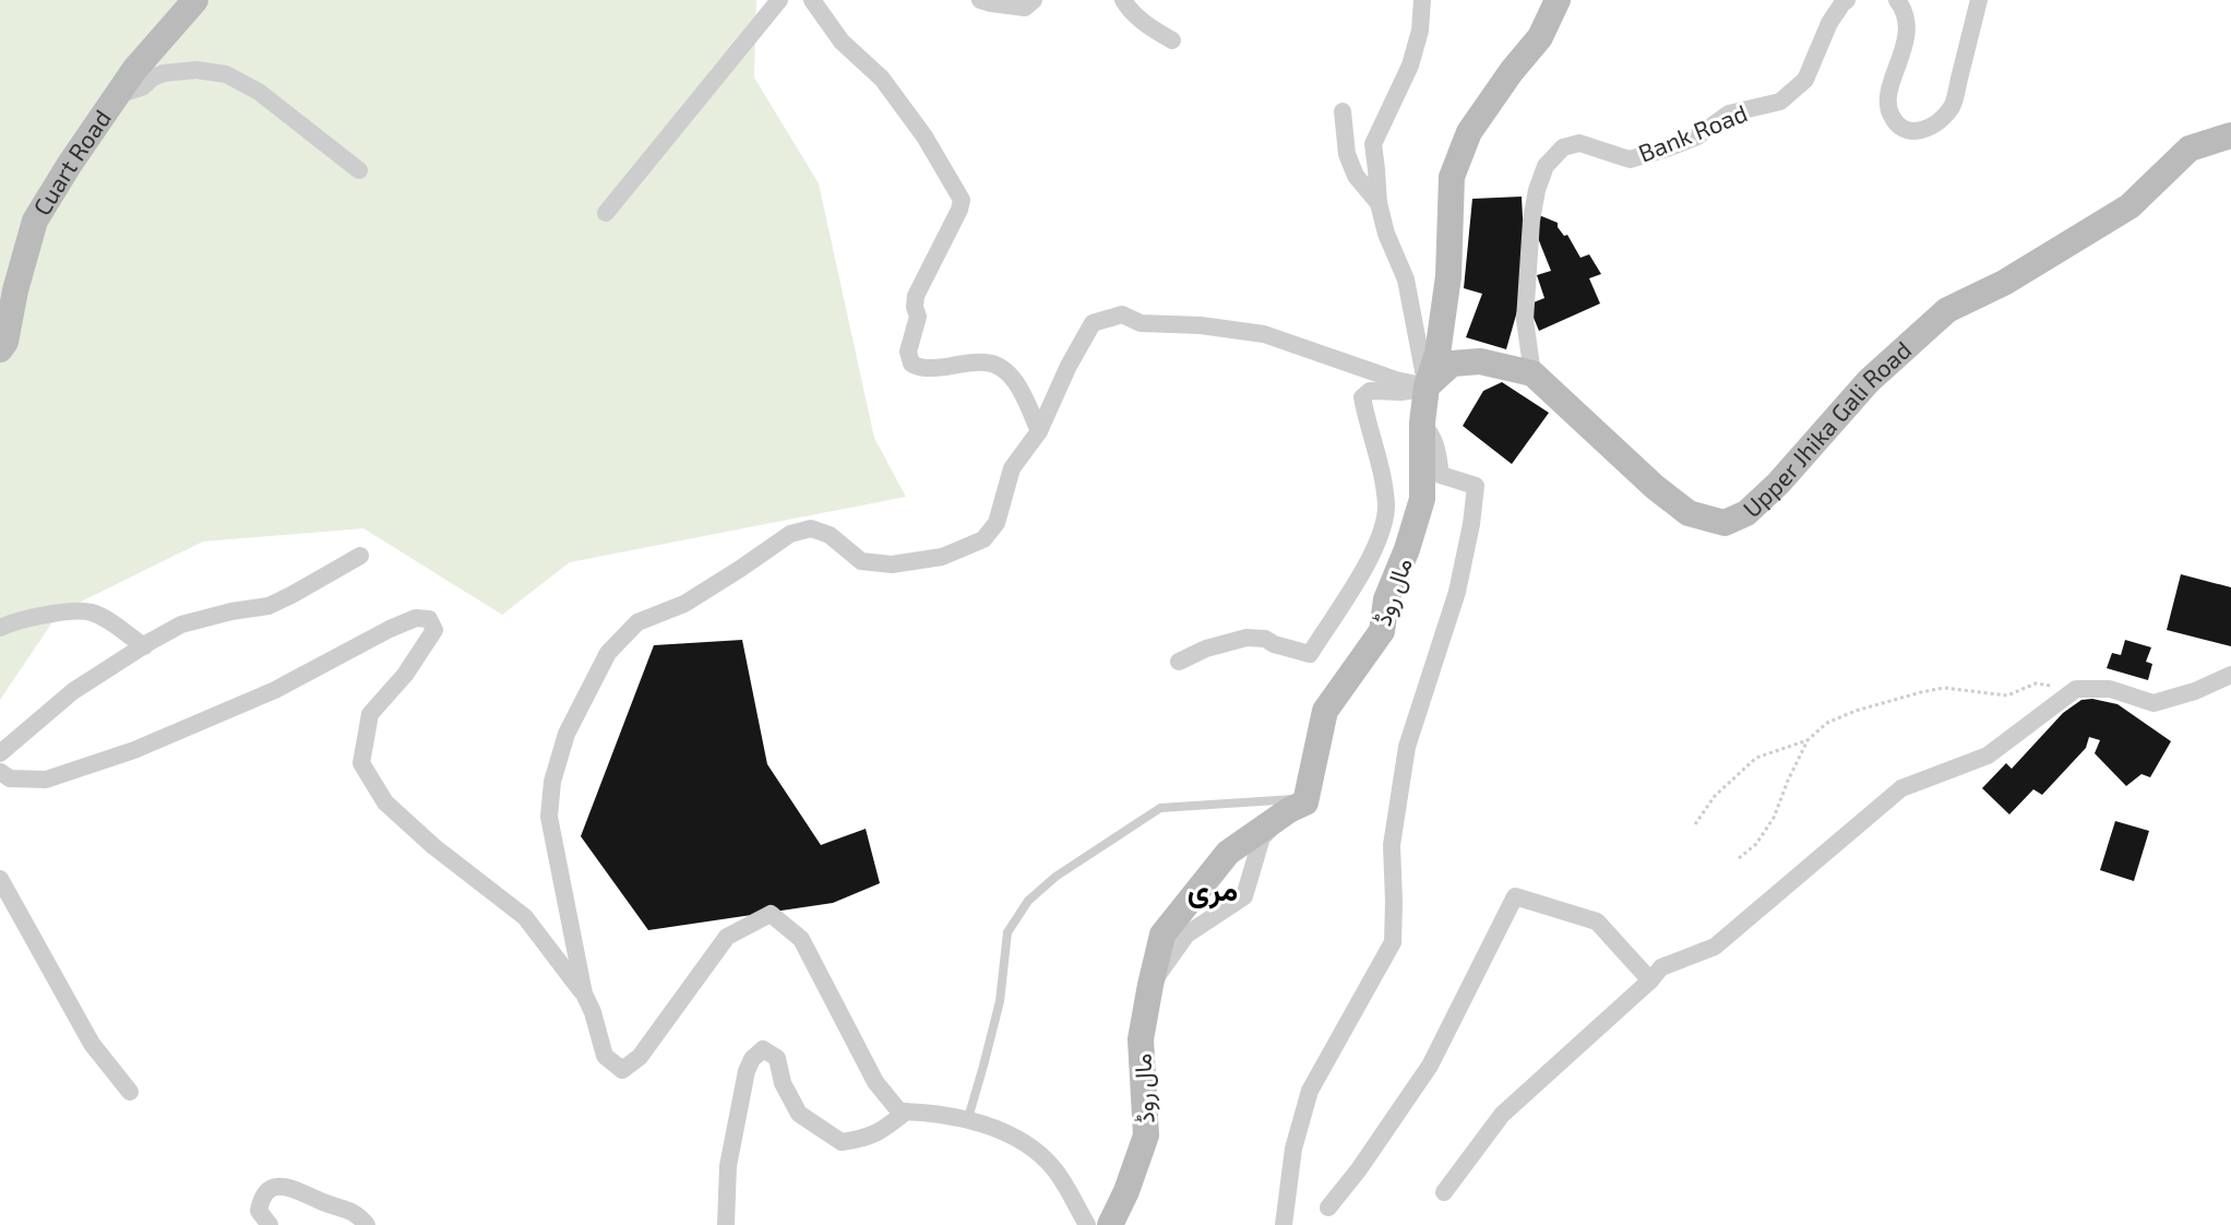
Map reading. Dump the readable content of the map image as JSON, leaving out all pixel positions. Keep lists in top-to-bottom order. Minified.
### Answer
{"streets":{"main road":["Cuart Road","Upper Jhika Gali Road","مال روڈ"],"street":["Bank Road"]},"crossings":[["Bank Road","Upper Jhika Gali Road"],["Upper Jhika Gali Road","مال روڈ"]],"districts":["مری"]}
